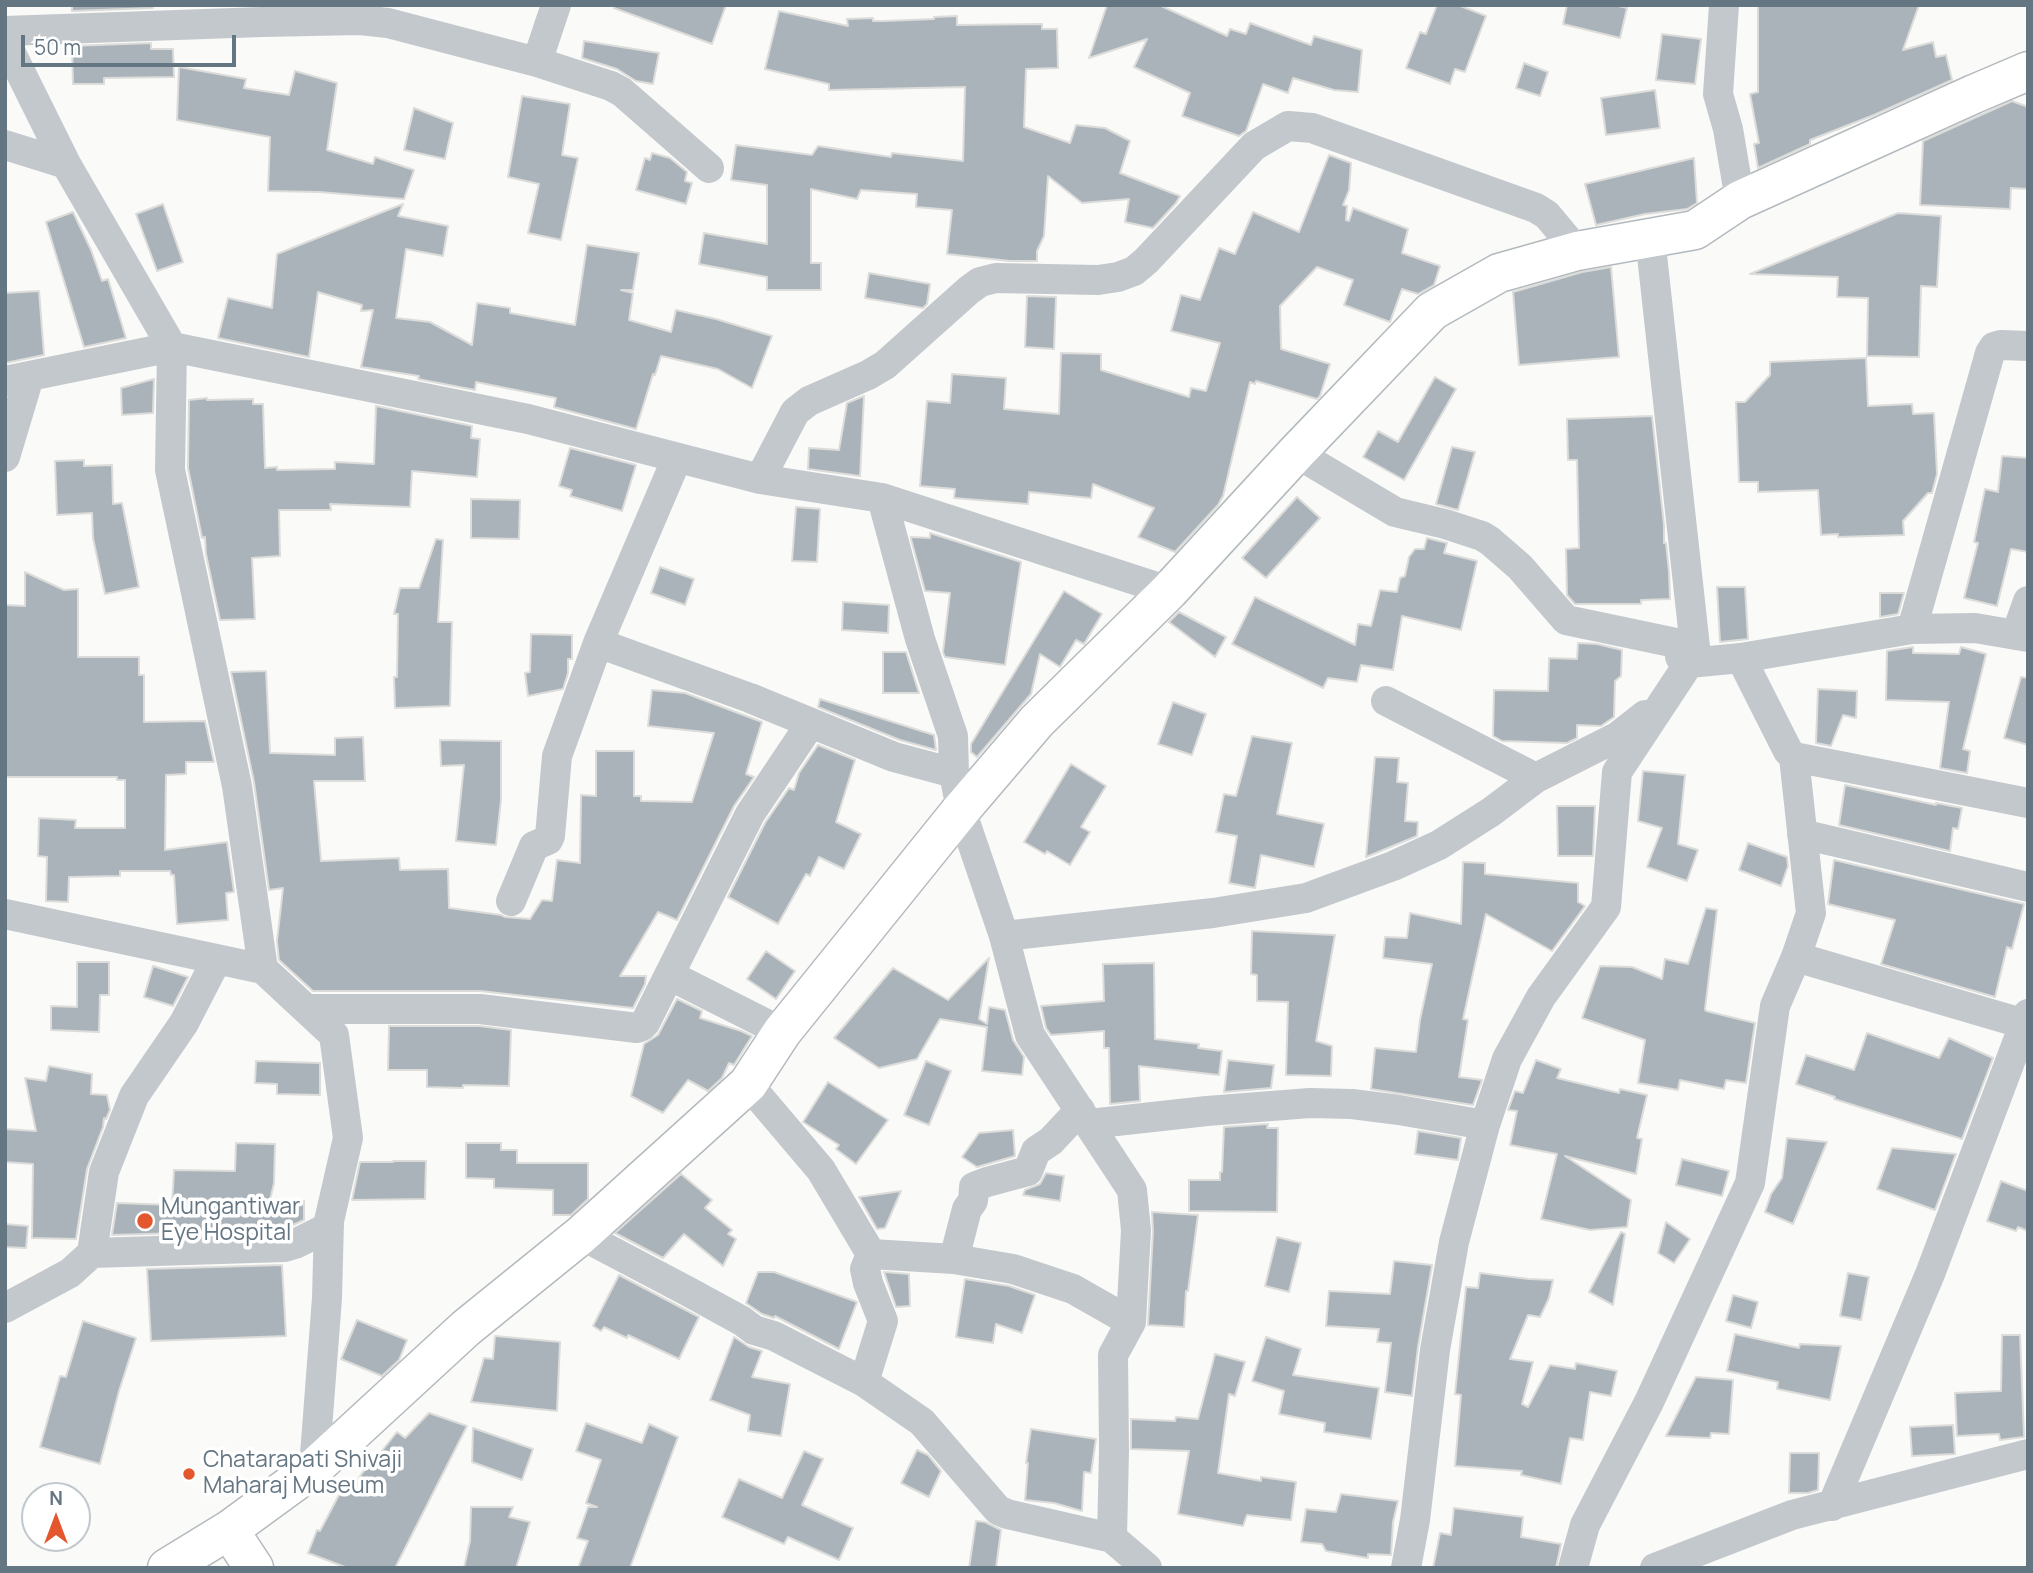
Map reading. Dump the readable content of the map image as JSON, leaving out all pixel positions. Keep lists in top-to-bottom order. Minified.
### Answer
{"places":["Mungantiwar Eye Hospital","Chatarapati Shivaji Maharaj Museum"],"scale_bar":"50 m","north":"top"}
